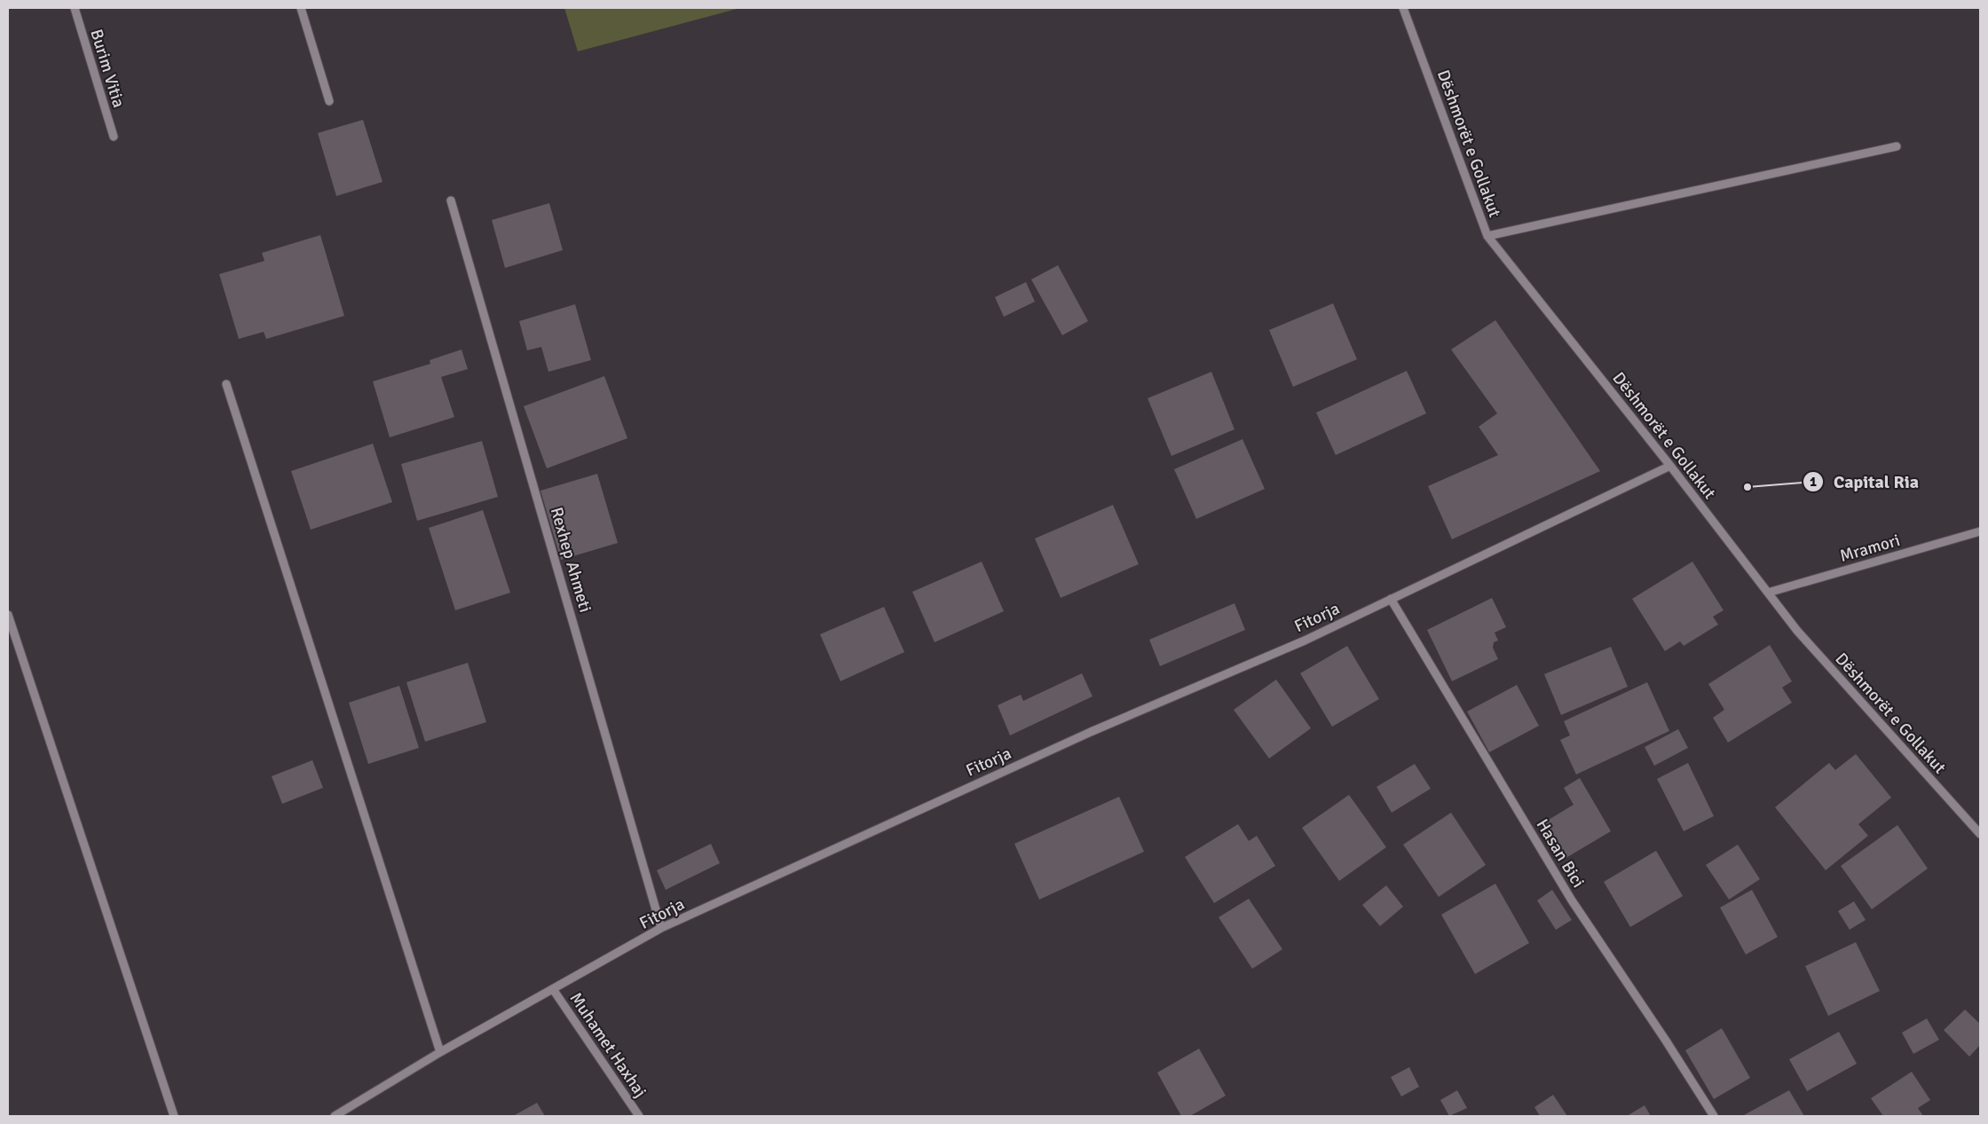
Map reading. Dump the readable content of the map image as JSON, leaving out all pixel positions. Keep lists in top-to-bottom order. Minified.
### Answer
{"streets":{"street":["Burim Vitia","Dëshmorët e Gollakut","Mramori","Rexhep Ahmeti","Fitorja","Hasan Bici","Muhamet Haxhaj"]},"crossings":[["Dëshmorët e Gollakut","Mramori"],["Dëshmorët e Gollakut","Fitorja"],["Rexhep Ahmeti","Fitorja"],["Fitorja","Hasan Bici"],["Fitorja","Muhamet Haxhaj"]],"places":["Capital Ria"]}
